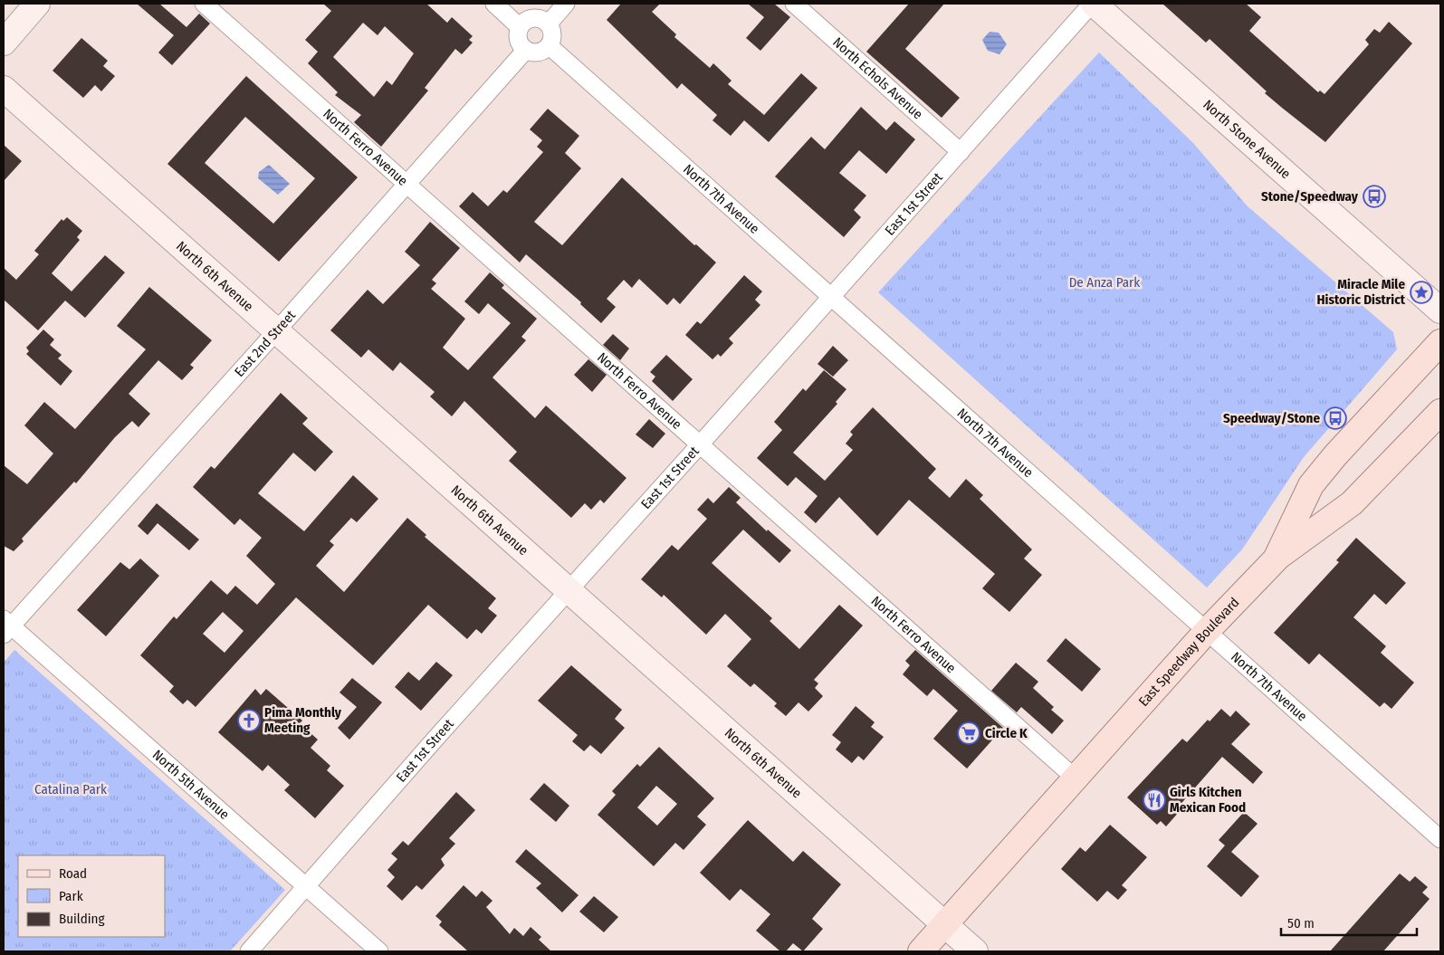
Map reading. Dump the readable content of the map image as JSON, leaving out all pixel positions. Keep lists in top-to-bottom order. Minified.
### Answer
{"streets":{"main road":["East Speedway Boulevard"],"street":["North Echols Avenue","North Stone Avenue","North Ferro Avenue","North 7th Avenue","East 1st Street","North 6th Avenue","East 2nd Street","North 5th Avenue"]},"crossings":[["North Echols Avenue","East 1st Street"],["North Stone Avenue","East 1st Street"],["North Ferro Avenue","East 1st Street"],["North Ferro Avenue","East 2nd Street"],["North Ferro Avenue","East Speedway Boulevard"],["North 7th Avenue","East 1st Street"],["North 7th Avenue","East 2nd Street"],["North 7th Avenue","East Speedway Boulevard"],["East 1st Street","North 6th Avenue"],["East 1st Street","North 5th Avenue"],["North 6th Avenue","East 2nd Street"],["North 6th Avenue","East Speedway Boulevard"],["East 2nd Street","North 5th Avenue"]],"parks":["De Anza Park","Catalina Park"],"places":{"bus stop":["Stone/Speedway","Speedway/Stone"],"place":["Miracle Mile Historic District"],"church":["Pima Monthly Meeting"],"supermarket":["Circle K"],"restaurant":["Girls Kitchen Mexican Food"]},"legend":["Road","Park","Building"],"scale_bar":"50 m"}
